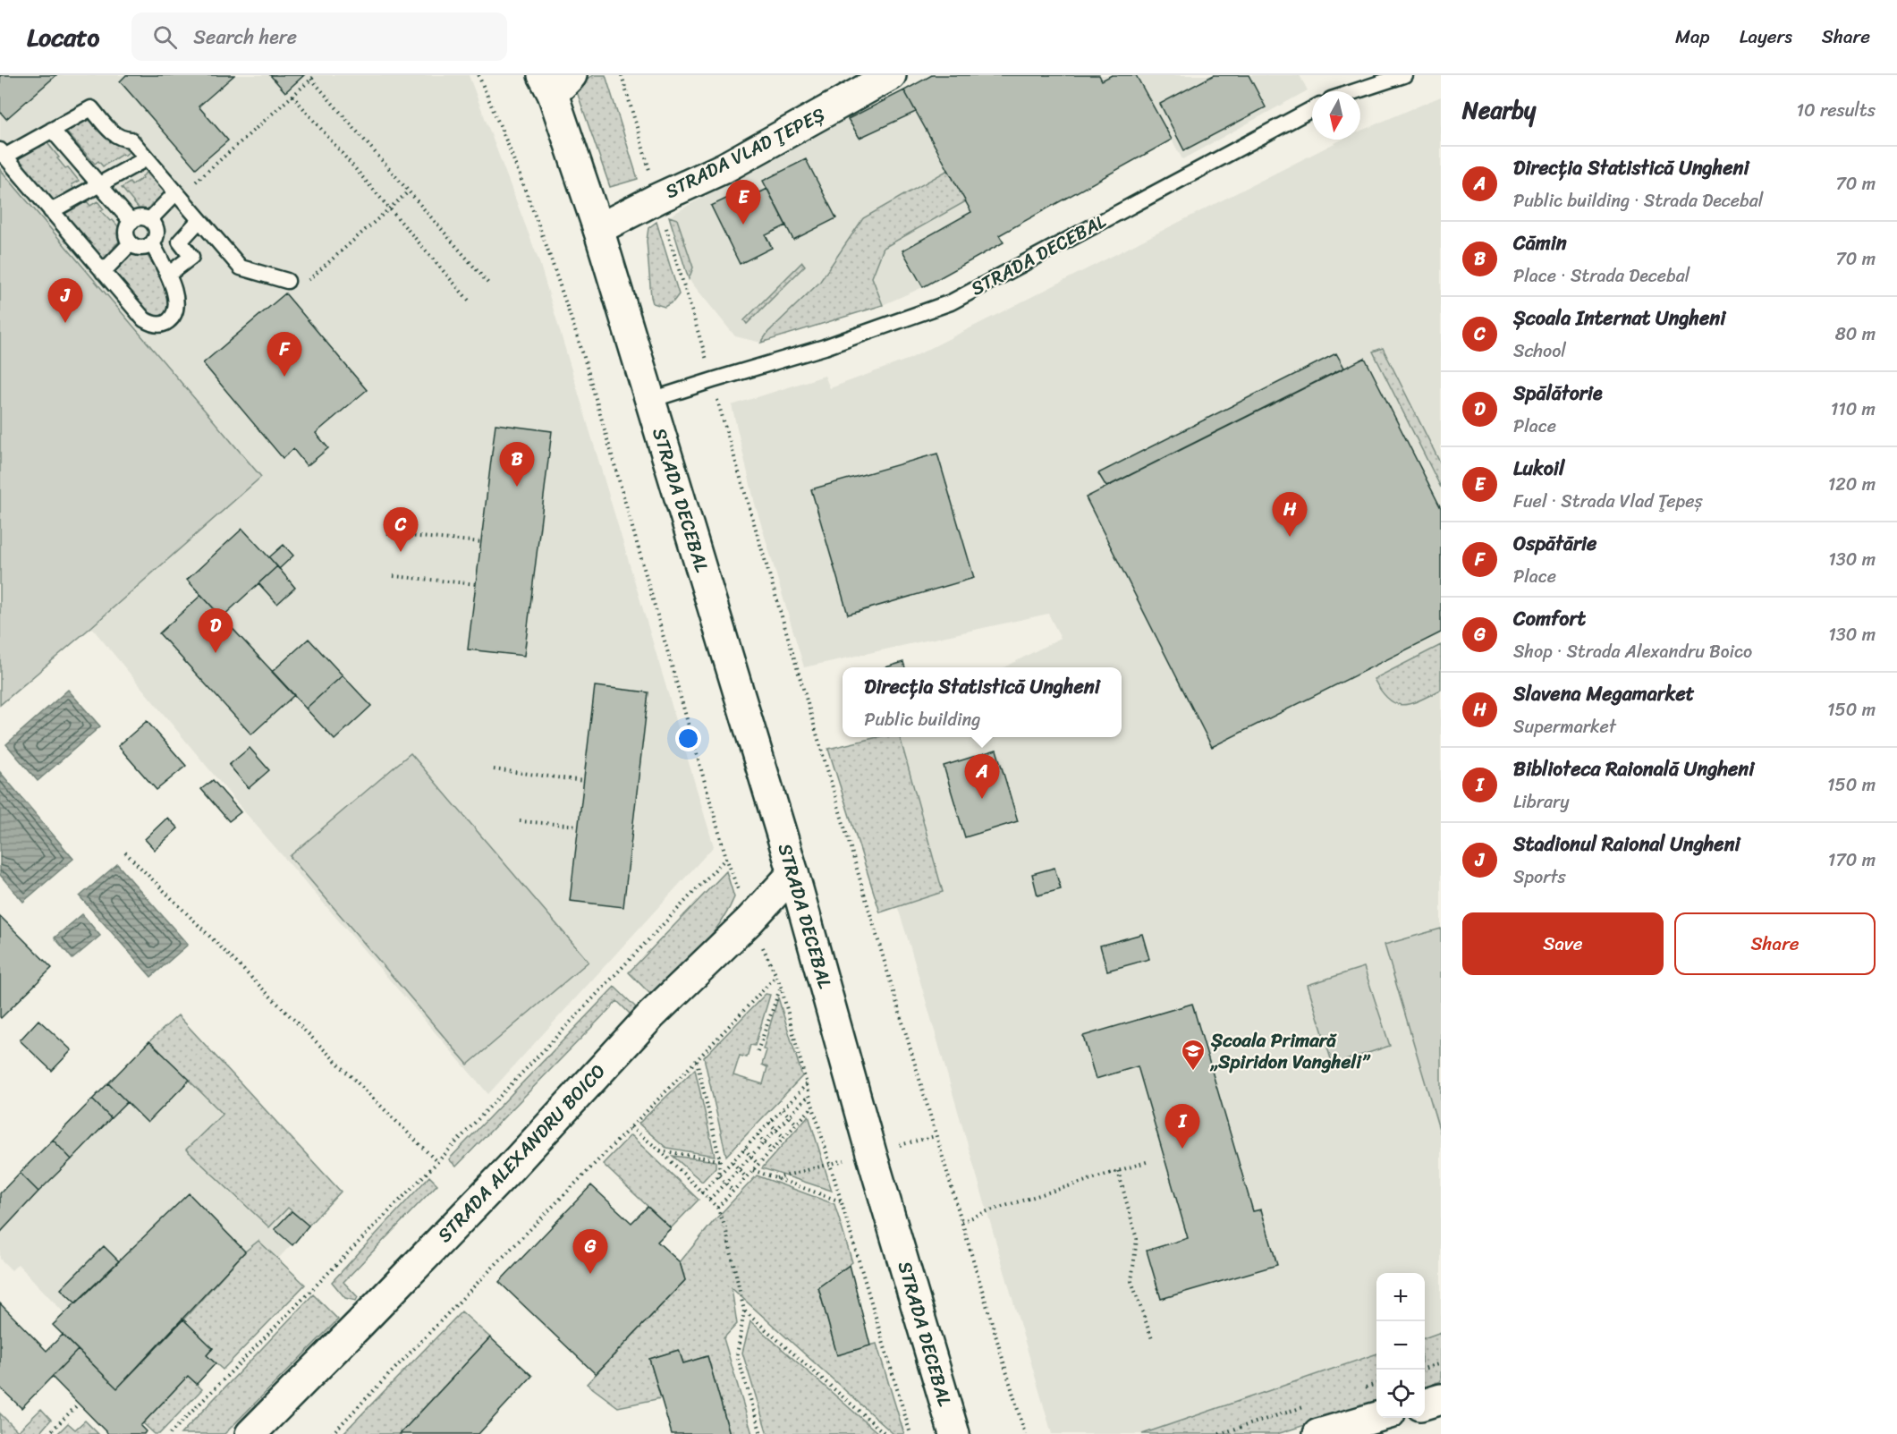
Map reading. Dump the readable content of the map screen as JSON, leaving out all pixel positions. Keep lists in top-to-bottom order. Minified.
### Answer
{"streets":{"main road":["STRADA VLAD ŢEPEȘ","STRADA DECEBAL","STRADA ALEXANDRU BOICO"]},"crossings":[["STRADA VLAD ŢEPEȘ","STRADA DECEBAL"],["STRADA DECEBAL","STRADA ALEXANDRU BOICO"]],"places":{"school or university":["Școala Primară „Spiridon Vangheli”"]},"north":"bottom","page":{"header":"Locato","search":"Search here","nav":["Map","Layers","Share"],"heading":["Nearby","10 results"],"list":[{"mark":"A","name":"Direcția Statistică Ungheni","note":"Public building · Strada Decebal","value":"70 m"},{"mark":"B","name":"Cămin","note":"Place · Strada Decebal","value":"70 m"},{"mark":"C","name":"Școala Internat Ungheni","note":"School","value":"80 m"},{"mark":"D","name":"Spălătorie","note":"Place","value":"110 m"},{"mark":"E","name":"Lukoil","note":"Fuel · Strada Vlad Ţepeș","value":"120 m"},{"mark":"F","name":"Ospătărie","note":"Place","value":"130 m"},{"mark":"G","name":"Comfort","note":"Shop · Strada Alexandru Boico","value":"130 m"},{"mark":"H","name":"Slavena Megamarket","note":"Supermarket","value":"150 m"},{"mark":"I","name":"Biblioteca Raională Ungheni","note":"Library","value":"150 m"},{"mark":"J","name":"Stadionul Raional Ungheni","note":"Sports","value":"170 m"}],"pins":["E","J","F","B","H","C","D","A","I","G"],"popup":["Direcția Statistică Ungheni","Public building"],"buttons":["Save","Share"],"map_buttons":["+","−"]}}
